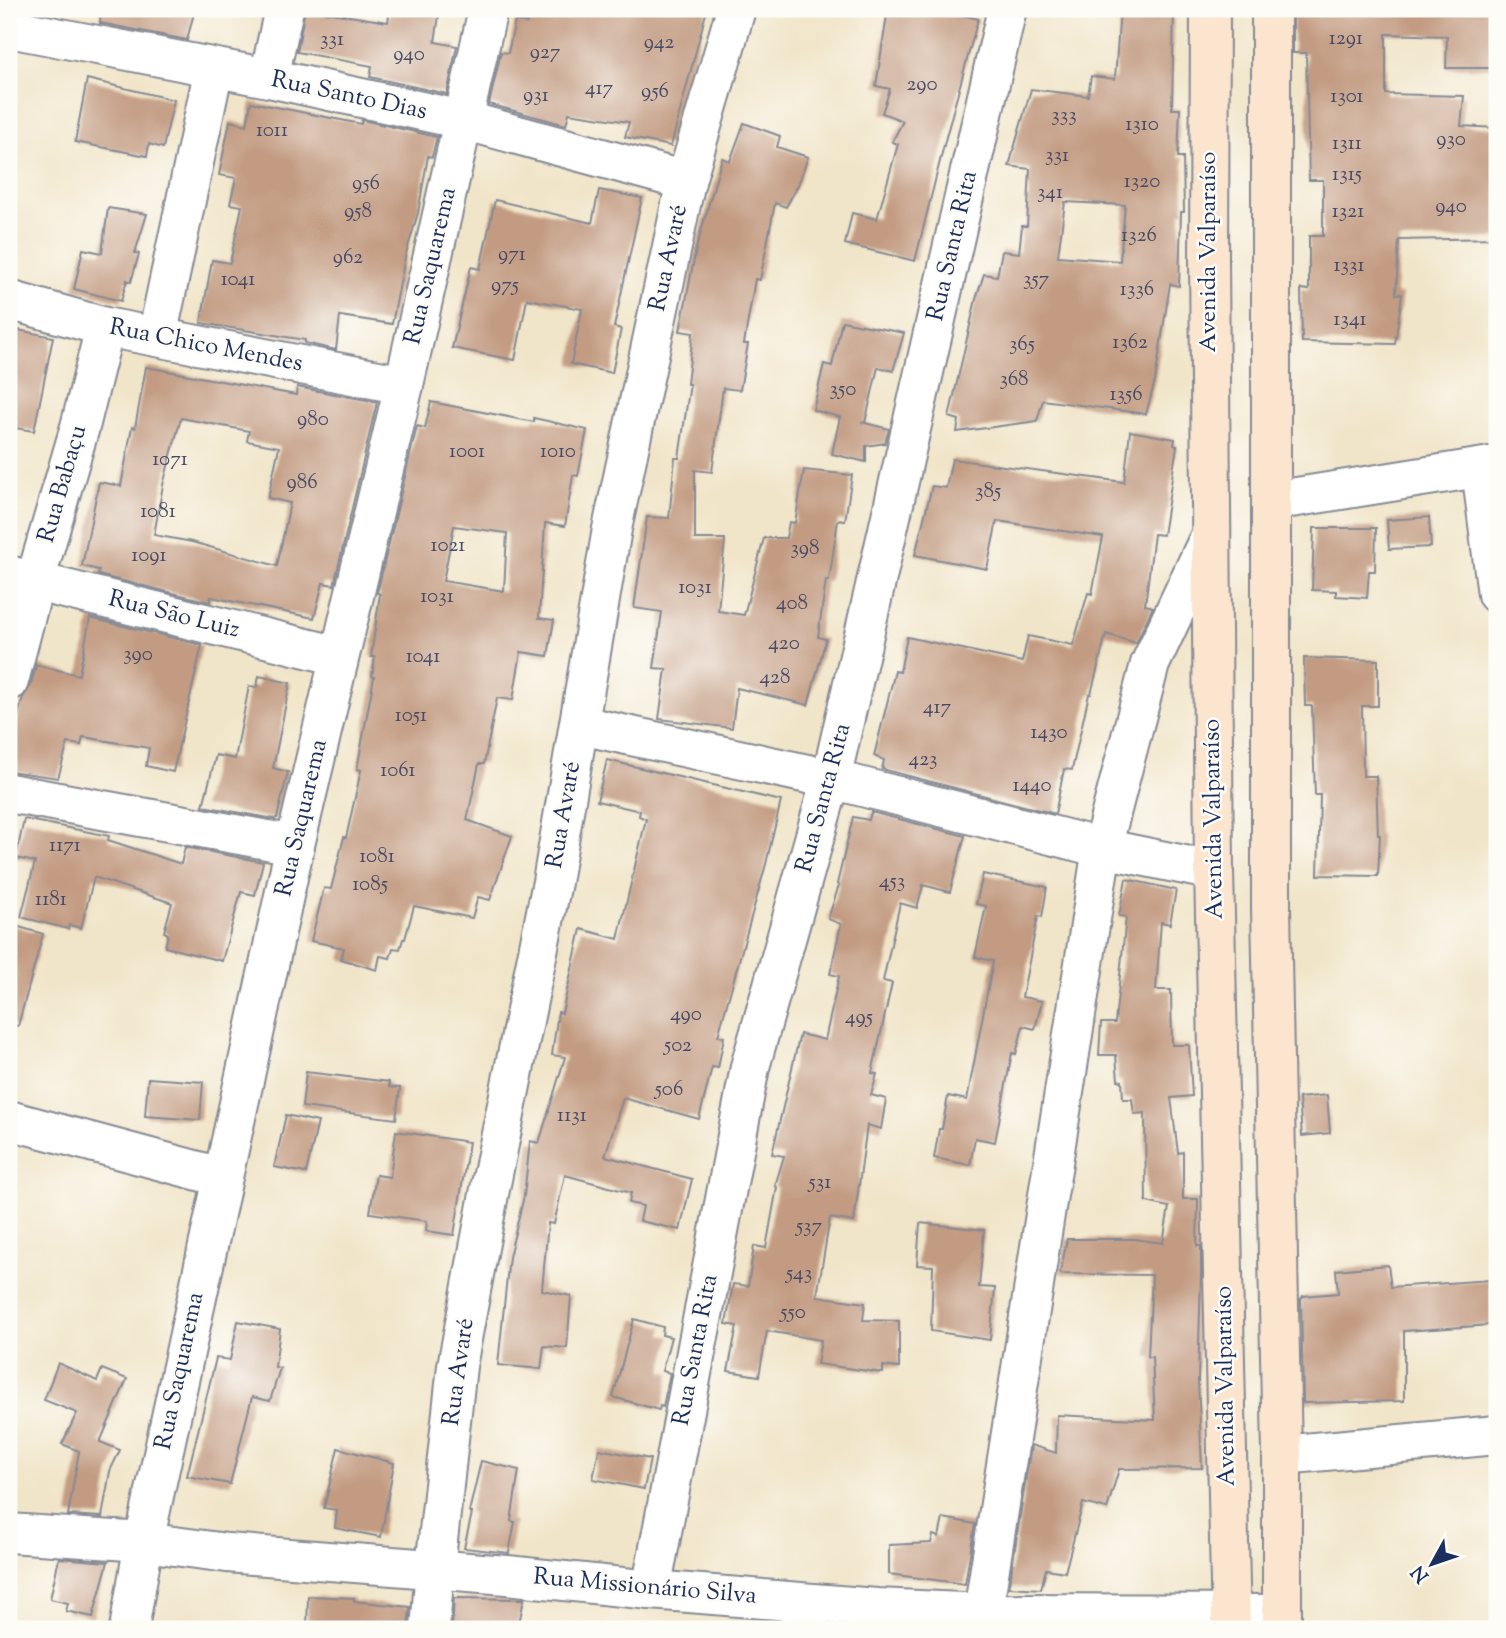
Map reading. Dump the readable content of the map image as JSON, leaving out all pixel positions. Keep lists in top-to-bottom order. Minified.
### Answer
{"streets":{"main road":["Avenida Valparaíso"],"street":["Rua Santo Dias","Rua Santa Rita","Rua Avaré","Rua Saquarema","Rua Chico Mendes","Rua Babaçu","Rua São Luiz","Rua Missionário Silva"]},"crossings":[["Rua Santo Dias","Rua Avaré"],["Rua Santo Dias","Rua Saquarema"],["Rua Santa Rita","Rua Missionário Silva"],["Avenida Valparaíso","Rua Missionário Silva"],["Rua Avaré","Rua Missionário Silva"],["Rua Saquarema","Rua Chico Mendes"],["Rua Saquarema","Rua São Luiz"],["Rua Saquarema","Rua Missionário Silva"],["Rua Chico Mendes","Rua Babaçu"],["Rua Babaçu","Rua São Luiz"]],"house_numbers":["1291","331","942","927","940","290","417","956","931","1301","333","1310","1011","930","1311","331","1315","1320","956","341","940","958","1321","1326","971","962","1331","1041","357","975","1336","1341","1362","365","368","350","1356","980","1001","1010","1071","986","385","1081","1021","398","1091","1031","1031","408","420","390","1041","428","417","1051","1430","423","1061","1440","1171","1081","453","1085","1181","490","495","502","506","1131","531","537","543","550"],"north":"bottom left"}
